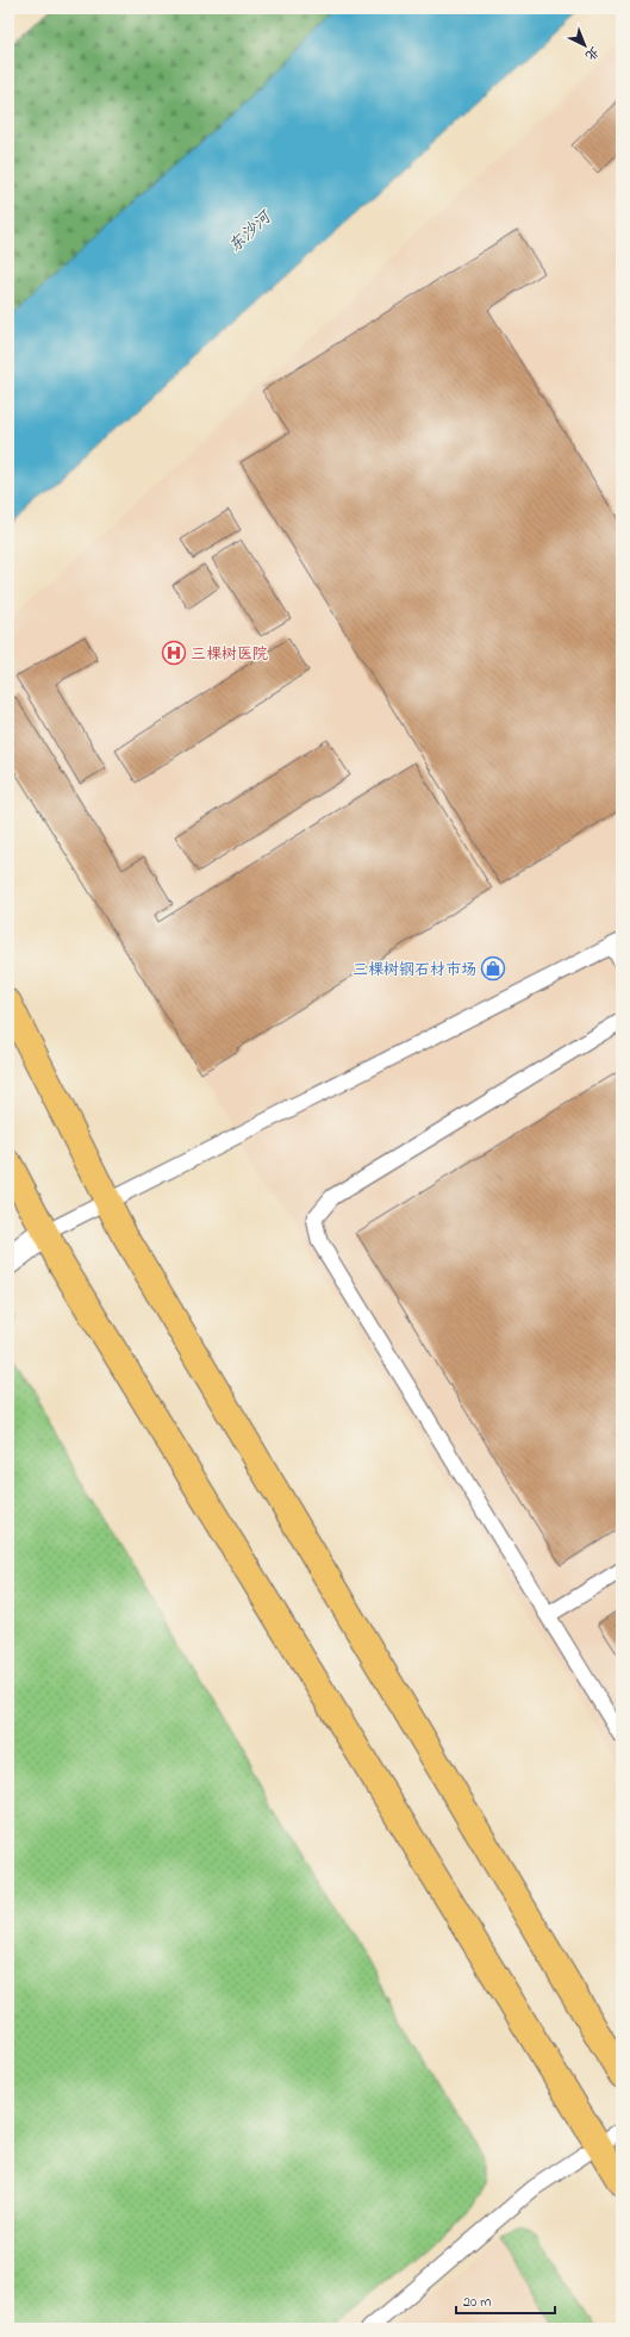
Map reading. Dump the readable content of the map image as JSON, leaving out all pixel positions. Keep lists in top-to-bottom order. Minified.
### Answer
{"water":["东沙河"],"places":{"hospital":["三棵树医院"],"shop":["三棵树钢石材市场"]},"scale_bar":"20 m","north":"bottom right"}
